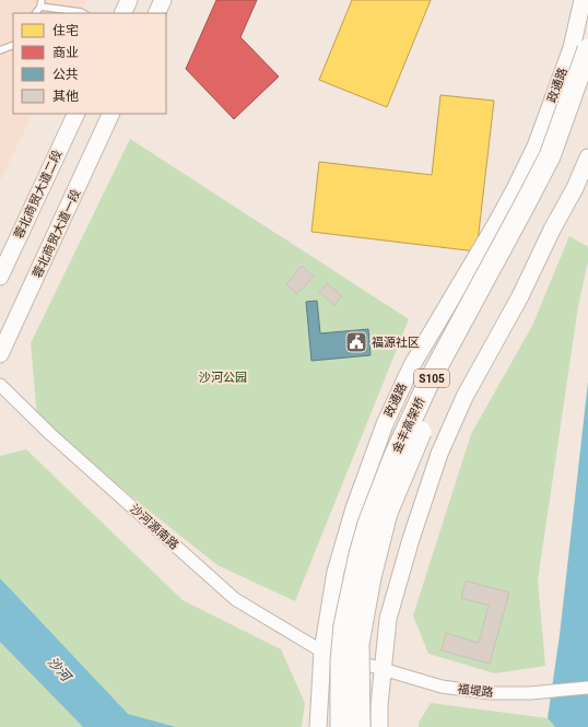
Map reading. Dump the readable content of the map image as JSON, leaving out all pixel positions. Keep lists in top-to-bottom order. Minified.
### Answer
{"streets":{"highway":["S105","金丰高架桥"],"main road":["政通路","蓉北商贸大道二段","蓉北商贸大道一段"],"street":["沙河源南路","福堤路"]},"crossings":[["政通路","沙河源南路"],["沙河源南路","福堤路"]],"water":["沙河"],"parks":["沙河公园"],"places":{"public building":["福源社区"]},"legend":["住宅","商业","公共","其他"]}
